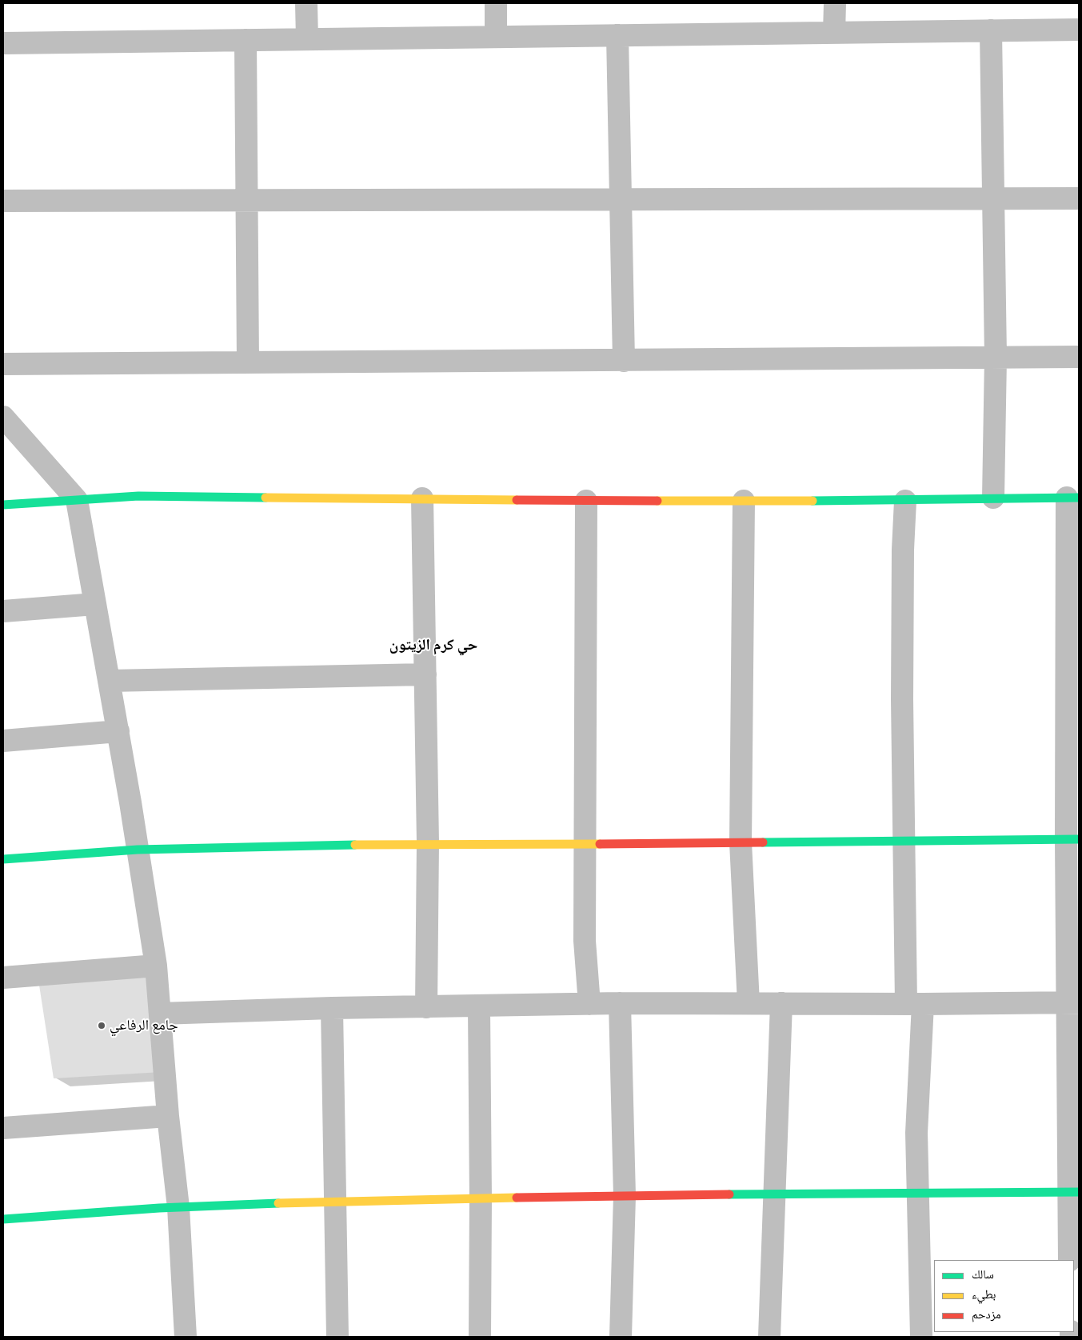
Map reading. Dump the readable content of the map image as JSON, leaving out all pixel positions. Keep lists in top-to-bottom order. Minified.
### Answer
{"districts":["حي كرم الزيتون"],"places":["جامع الرفاعي"],"legend":["سالك","بطيء","مزدحم"]}
